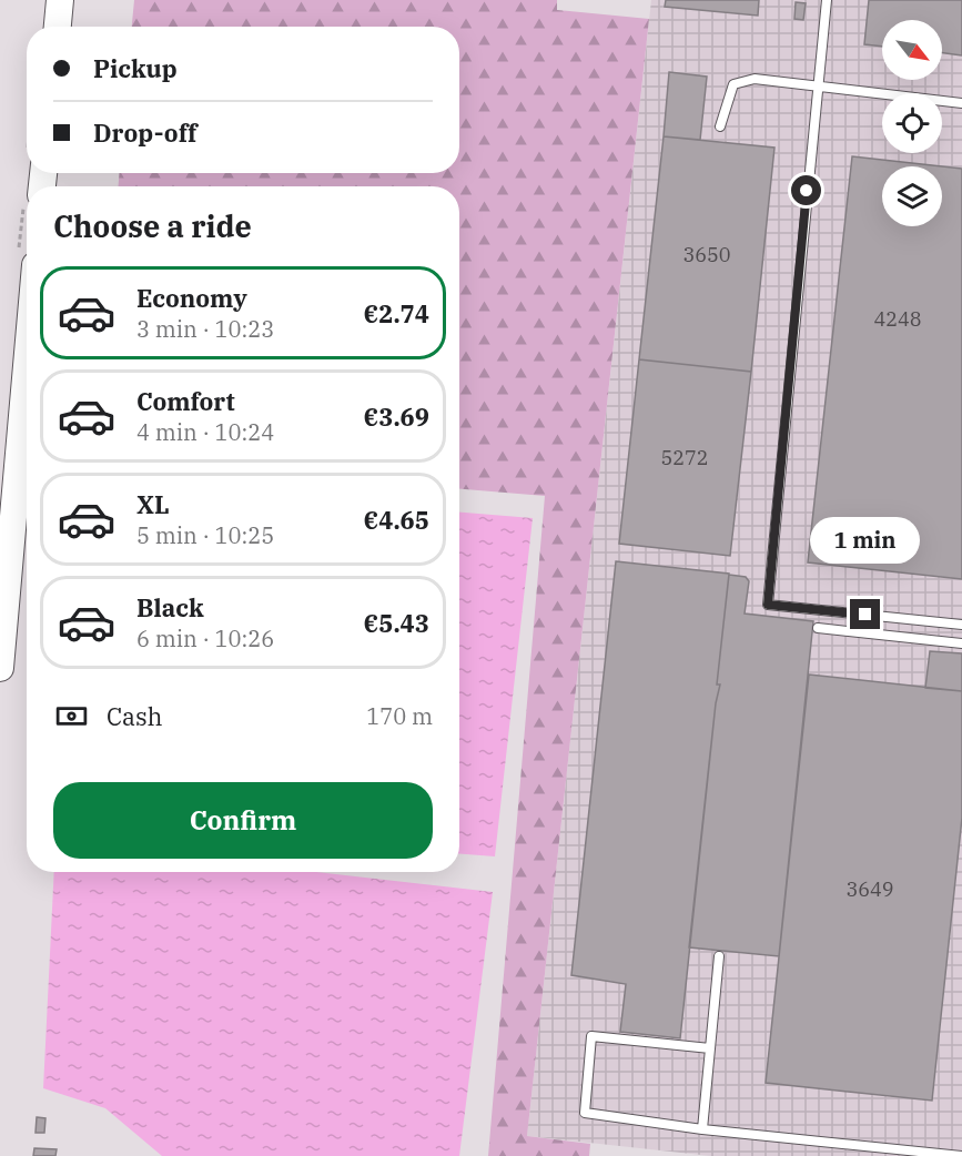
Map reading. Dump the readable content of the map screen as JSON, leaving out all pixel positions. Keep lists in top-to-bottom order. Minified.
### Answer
{"house_numbers":["3650","4248","5272","3649"],"north":"bottom right","page":{"banner":["Pickup","Drop-off"],"heading":"Choose a ride","list":[{"name":"Economy","note":"3 min · 10:23","value":"€2.74"},{"name":"Comfort","note":"4 min · 10:24","value":"€3.69"},{"name":"XL","note":"5 min · 10:25","value":"€4.65"},{"name":"Black","note":"6 min · 10:26","value":"€5.43"}],"bubble":"1 min","pay":["Cash","170 m"],"buttons":"Confirm"}}
